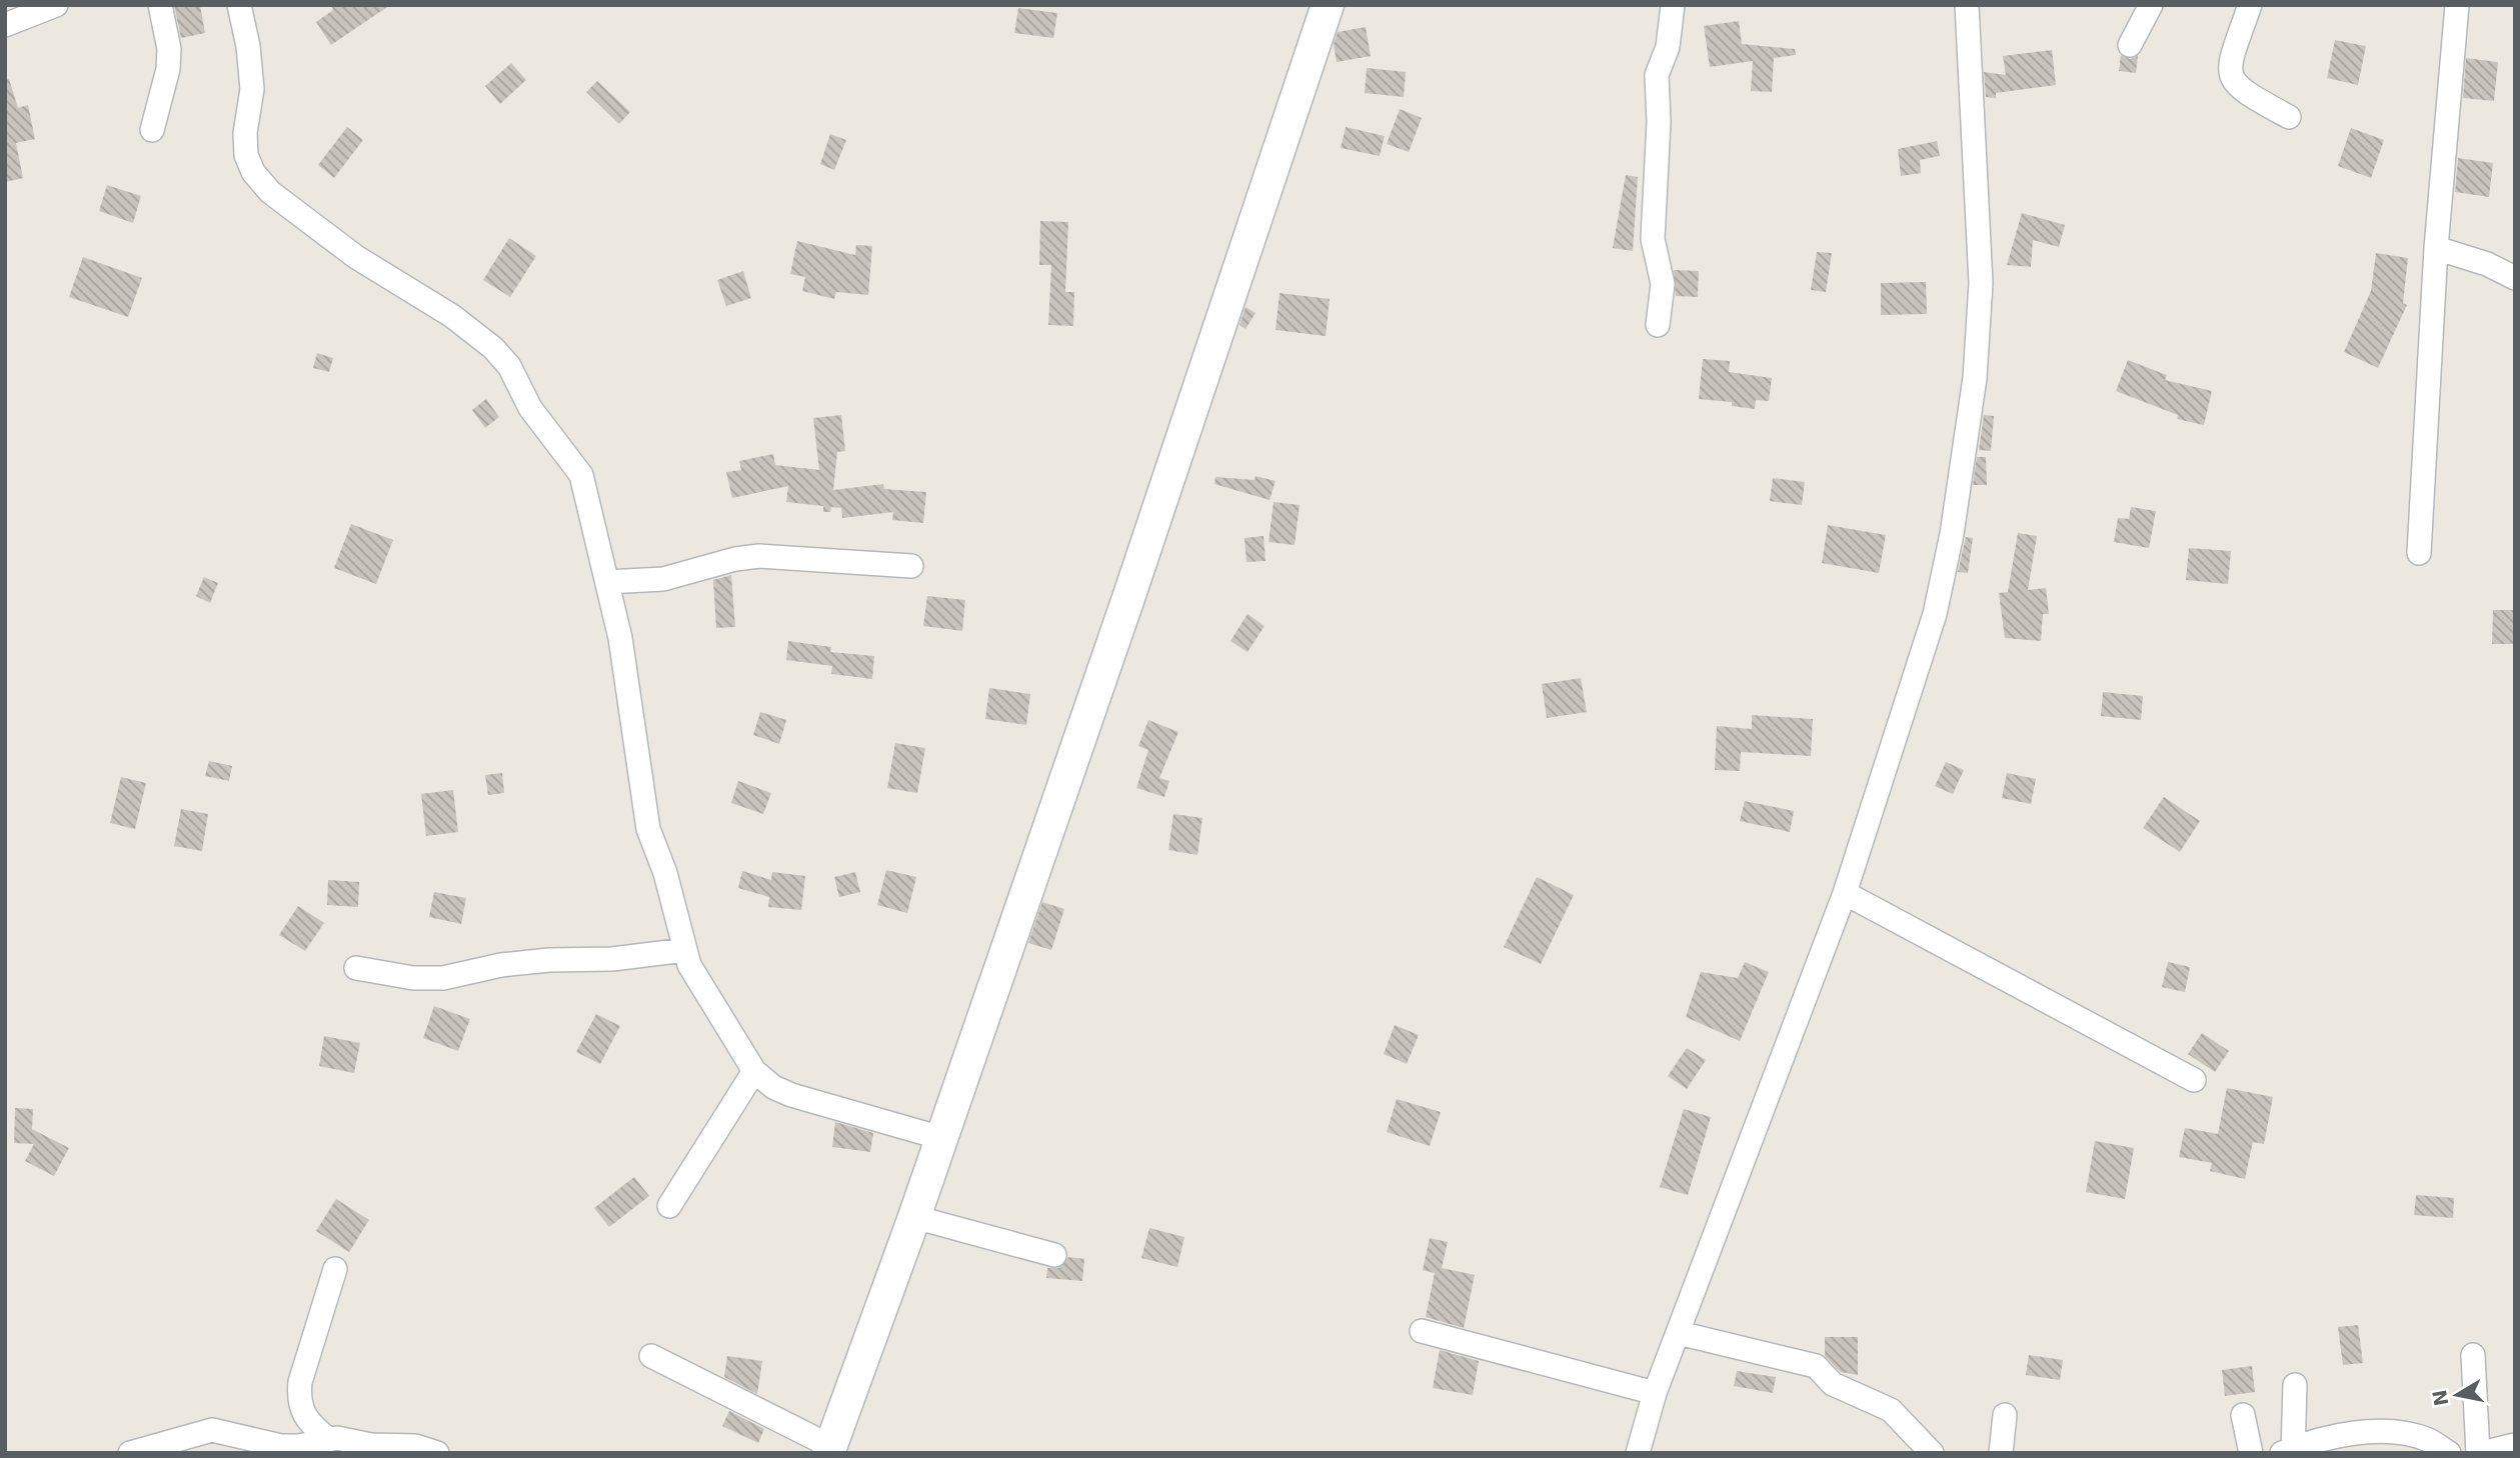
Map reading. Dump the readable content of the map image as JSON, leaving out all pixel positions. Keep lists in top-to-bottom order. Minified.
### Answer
{"north":"left"}
